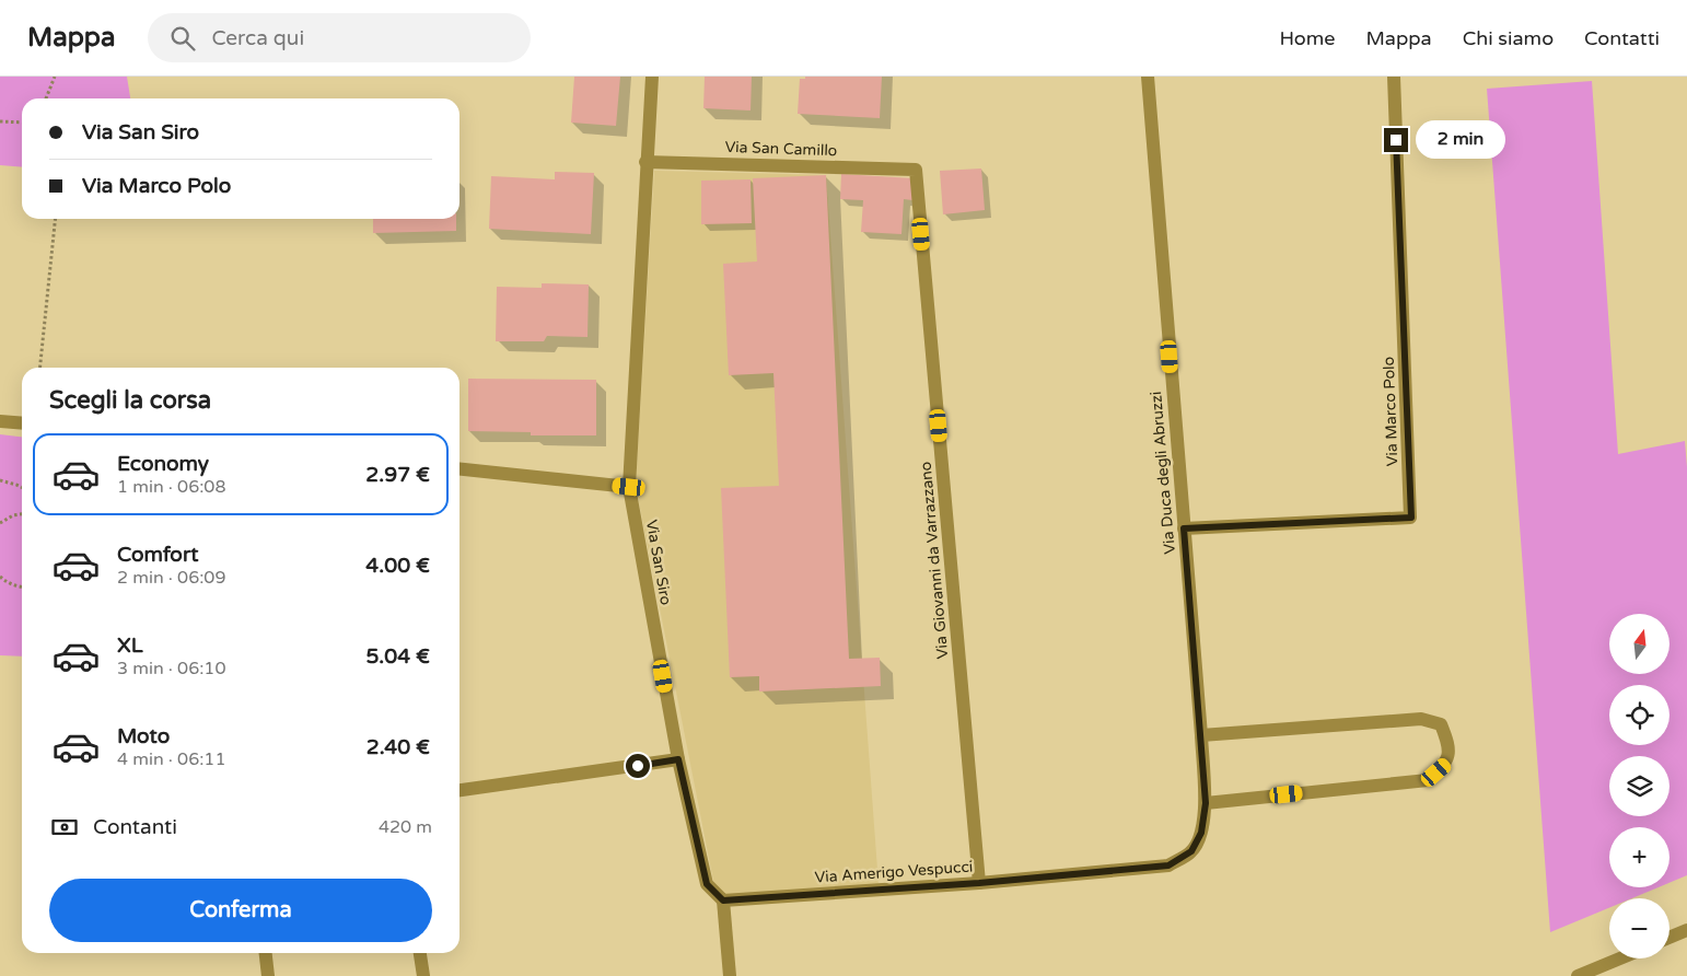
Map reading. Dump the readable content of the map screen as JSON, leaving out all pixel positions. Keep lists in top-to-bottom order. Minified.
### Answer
{"streets":{"street":["Via San Camillo","Via Marco Polo","Via Duca degli Abruzzi","Via Giovanni da Varrazzano","Via San Siro","Via Amerigo Vespucci"]},"crossings":[["Via San Camillo","Via Giovanni da Varrazzano"],["Via San Camillo","Via San Siro"],["Via Marco Polo","Via Duca degli Abruzzi"],["Via Duca degli Abruzzi","Via Amerigo Vespucci"],["Via Giovanni da Varrazzano","Via Amerigo Vespucci"]],"north":"top","page":{"header":"Mappa","search":"Cerca qui","nav":["Home","Mappa","Chi siamo","Contatti"],"banner":["Via San Siro","Via Marco Polo"],"bubble":"2 min","heading":"Scegli la corsa","list":[{"name":"Economy","note":"1 min · 06:08","value":"2.97 €"},{"name":"Comfort","note":"2 min · 06:09","value":"4.00 €"},{"name":"XL","note":"3 min · 06:10","value":"5.04 €"},{"name":"Moto","note":"4 min · 06:11","value":"2.40 €"}],"map_buttons":["+","−"],"pay":["Contanti","420 m"],"buttons":"Conferma"}}
